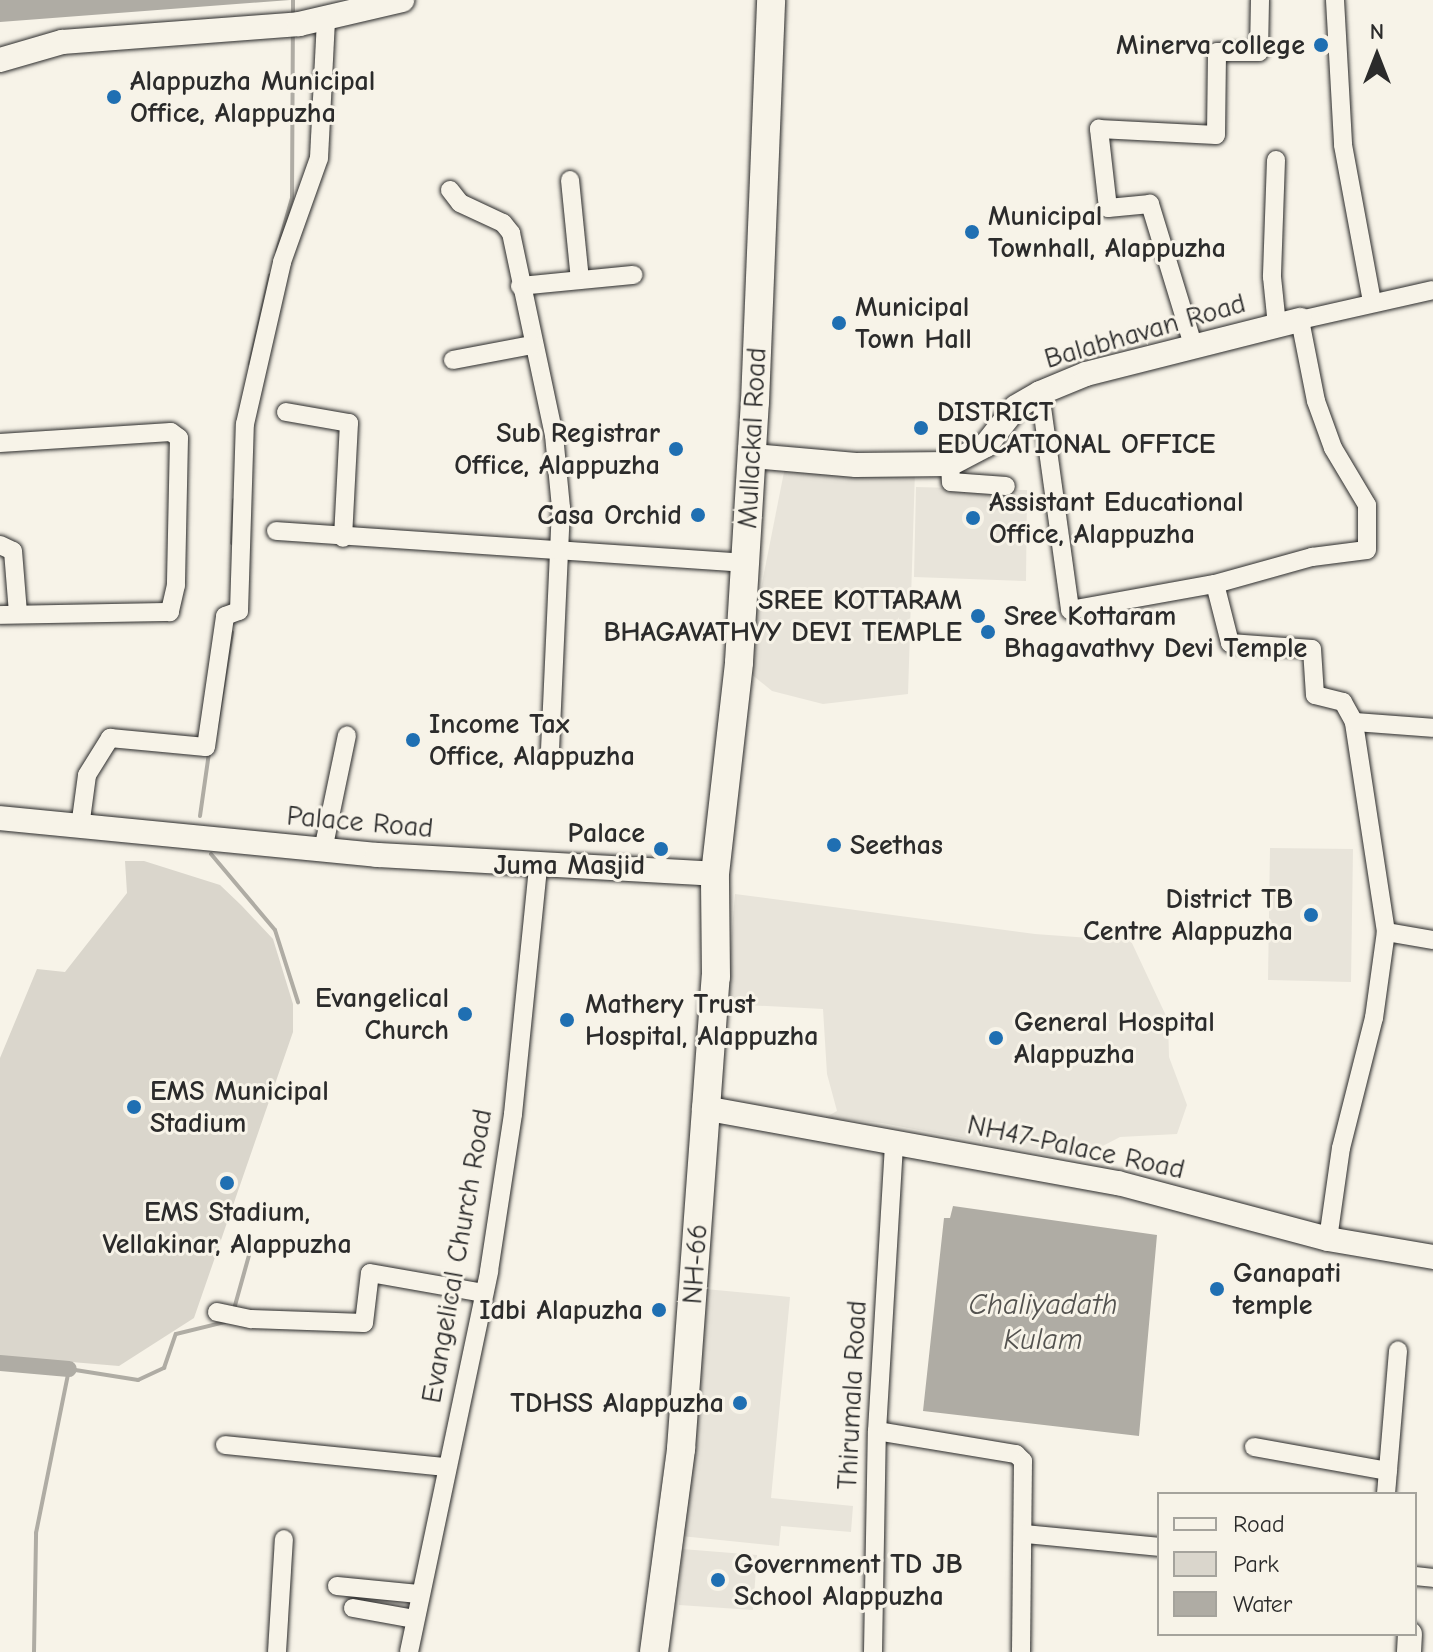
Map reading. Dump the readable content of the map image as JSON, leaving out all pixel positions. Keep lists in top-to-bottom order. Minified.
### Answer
{"streets":{"main road":["Balabhavan Road","Mullackal Road","Palace Road","NH47-Palace Road","NH-66"],"street":["Evangelical Church Road","Thirumala Road"]},"crossings":[["Balabhavan Road","Mullackal Road"],["Mullackal Road","Palace Road"],["Mullackal Road","NH-66"],["Palace Road","Evangelical Church Road"],["Palace Road","NH-66"],["NH47-Palace Road","NH-66"],["NH47-Palace Road","Thirumala Road"]],"water":["Chaliyadath Kulam"],"places":["Minerva college","Alappuzha Municipal Office, Alappuzha","Municipal Townhall, Alappuzha","Municipal Town Hall","DISTRICT EDUCATIONAL OFFICE","Sub Registrar Office, Alappuzha","Casa Orchid","Assistant Educational Office, Alappuzha","SREE KOTTARAM BHAGAVATHVY DEVI TEMPLE","Sree Kottaram Bhagavathvy Devi Temple","Income Tax Office, Alappuzha","Seethas","Palace Juma Masjid","District TB Centre Alappuzha","Evangelical Church","Mathery Trust Hospital, Alappuzha","General Hospital Alappuzha","EMS Municipal Stadium","EMS Stadium, Vellakinar, Alappuzha","Ganapati temple","Idbi Alapuzha","TDHSS Alappuzha","Government TD JB School Alappuzha"],"legend":["Road","Park","Water"],"north":"top"}
